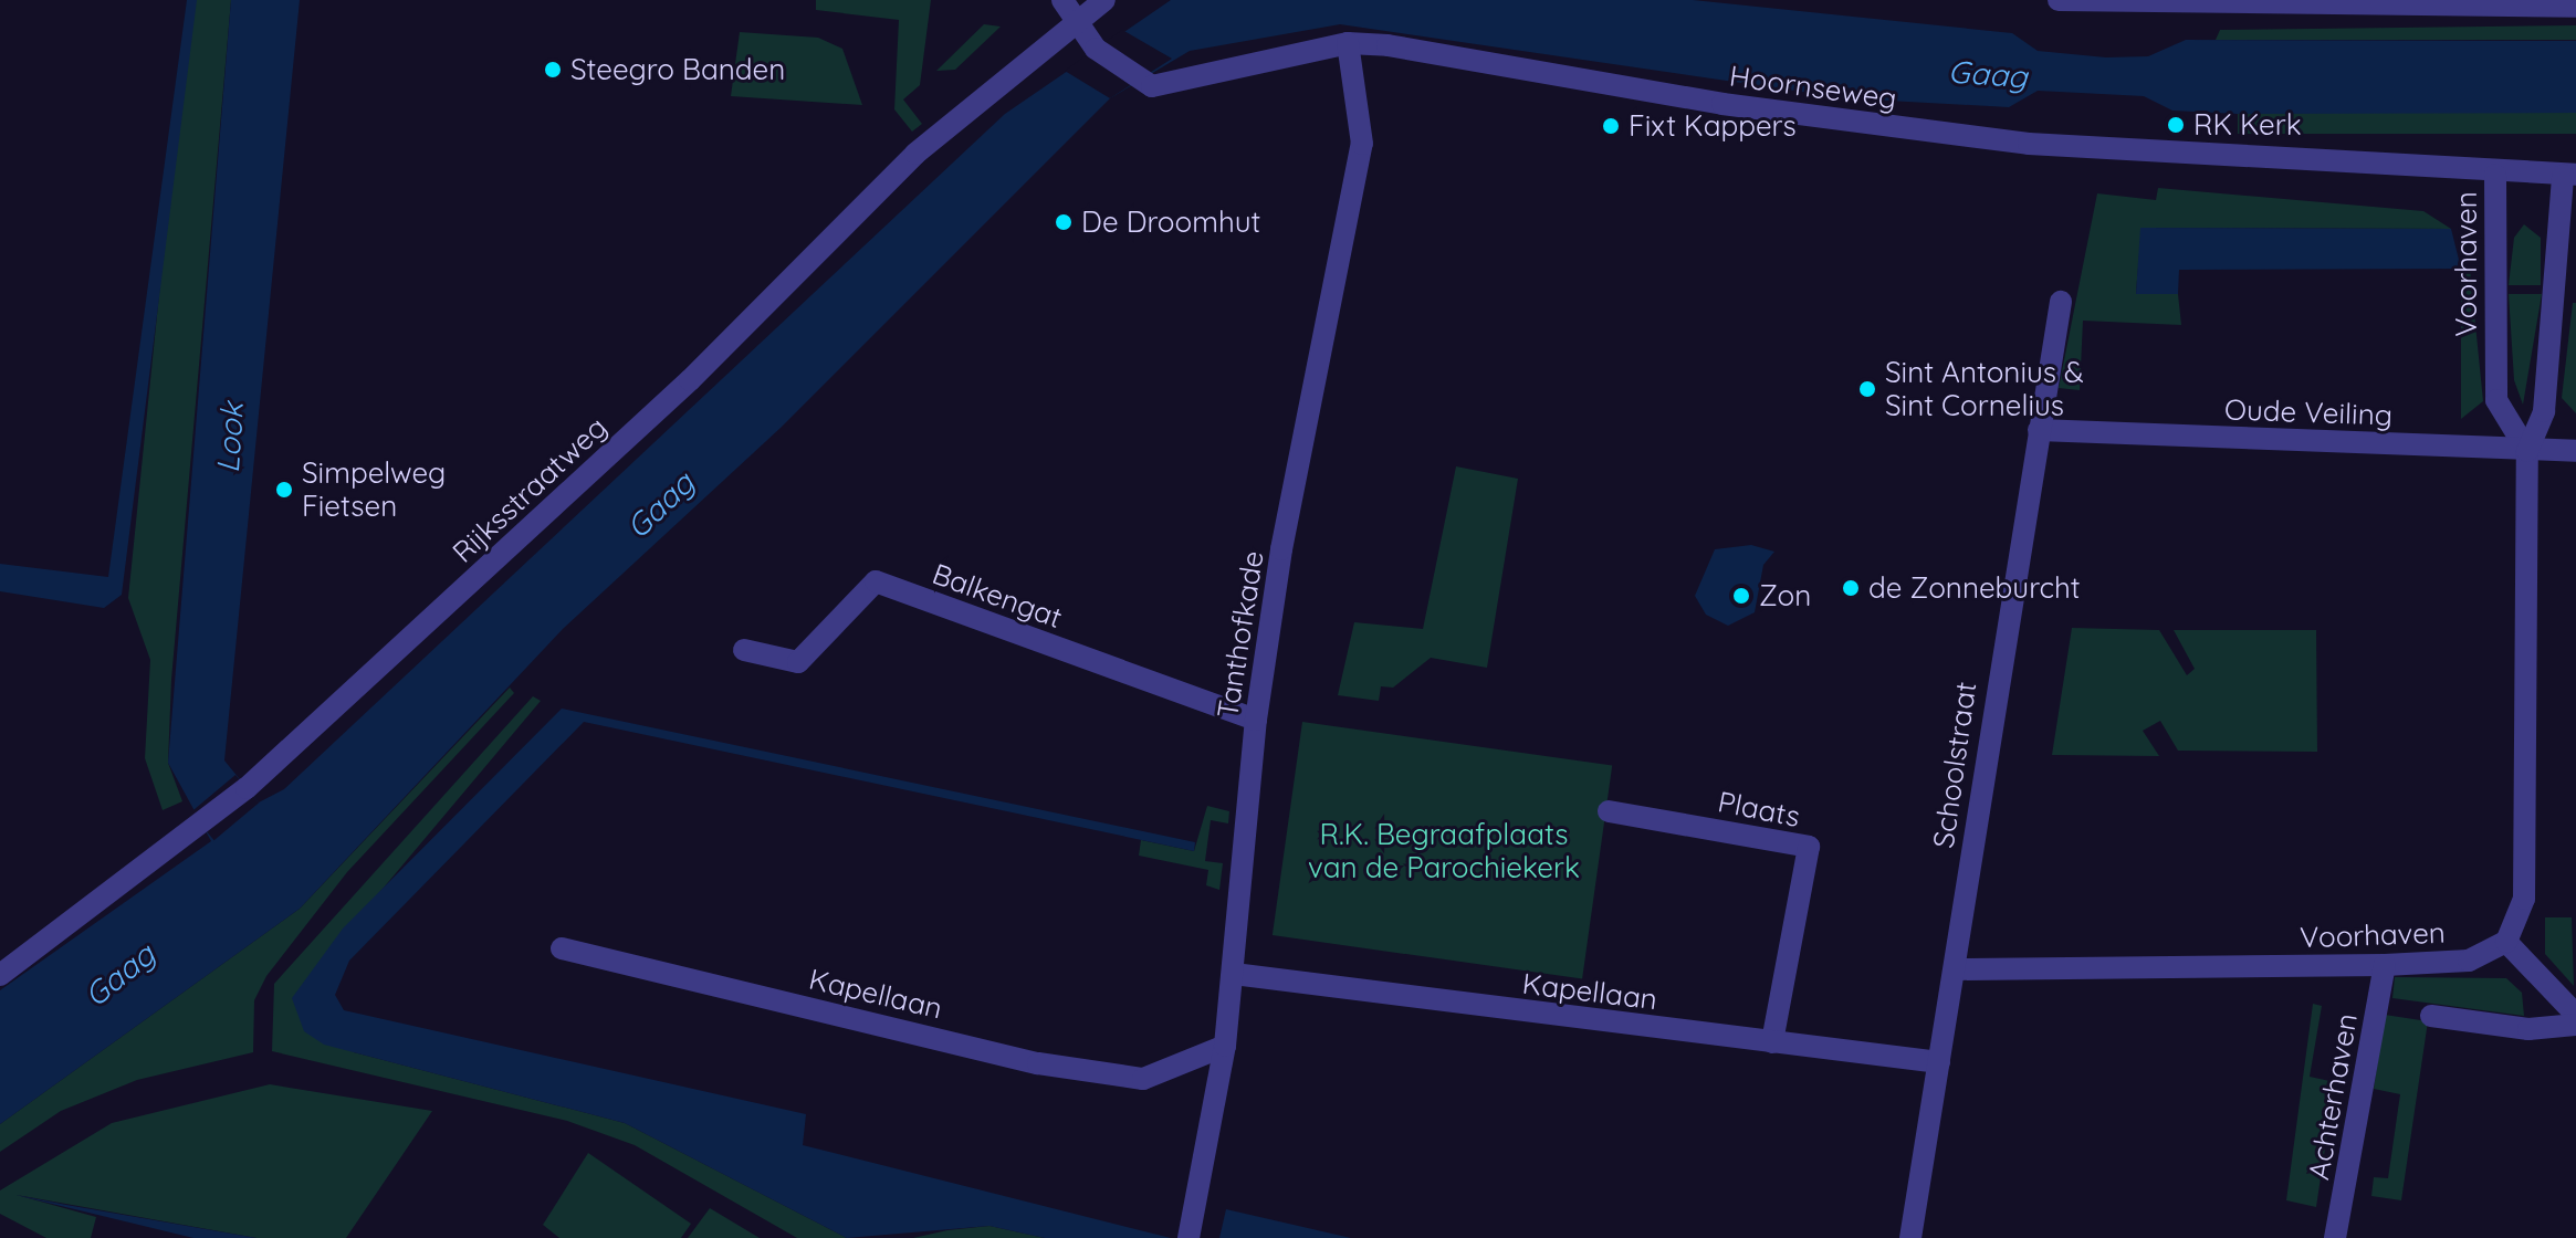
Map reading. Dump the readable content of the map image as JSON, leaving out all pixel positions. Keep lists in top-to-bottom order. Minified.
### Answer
{"streets":{"street":["Hoornseweg","Voorhaven","Oude Veiling","Rijksstraatweg","Balkengat","Tanthofkade","Schoolstraat","Plaats","Kapellaan","Achterhaven"]},"crossings":[["Hoornseweg","Voorhaven"],["Hoornseweg","Rijksstraatweg"],["Hoornseweg","Tanthofkade"],["Voorhaven","Oude Veiling"],["Voorhaven","Schoolstraat"],["Voorhaven","Achterhaven"],["Oude Veiling","Schoolstraat"],["Balkengat","Tanthofkade"],["Tanthofkade","Kapellaan"],["Schoolstraat","Kapellaan"],["Plaats","Kapellaan"]],"water":["Gaag","Look"],"parks":["R.K. Begraafplaats van de Parochiekerk"],"places":["Steegro Banden","RK Kerk","Fixt Kappers","De Droomhut","Sint Antonius & Sint Cornelius","Simpelweg Fietsen","de Zonneburcht","Zon"]}
